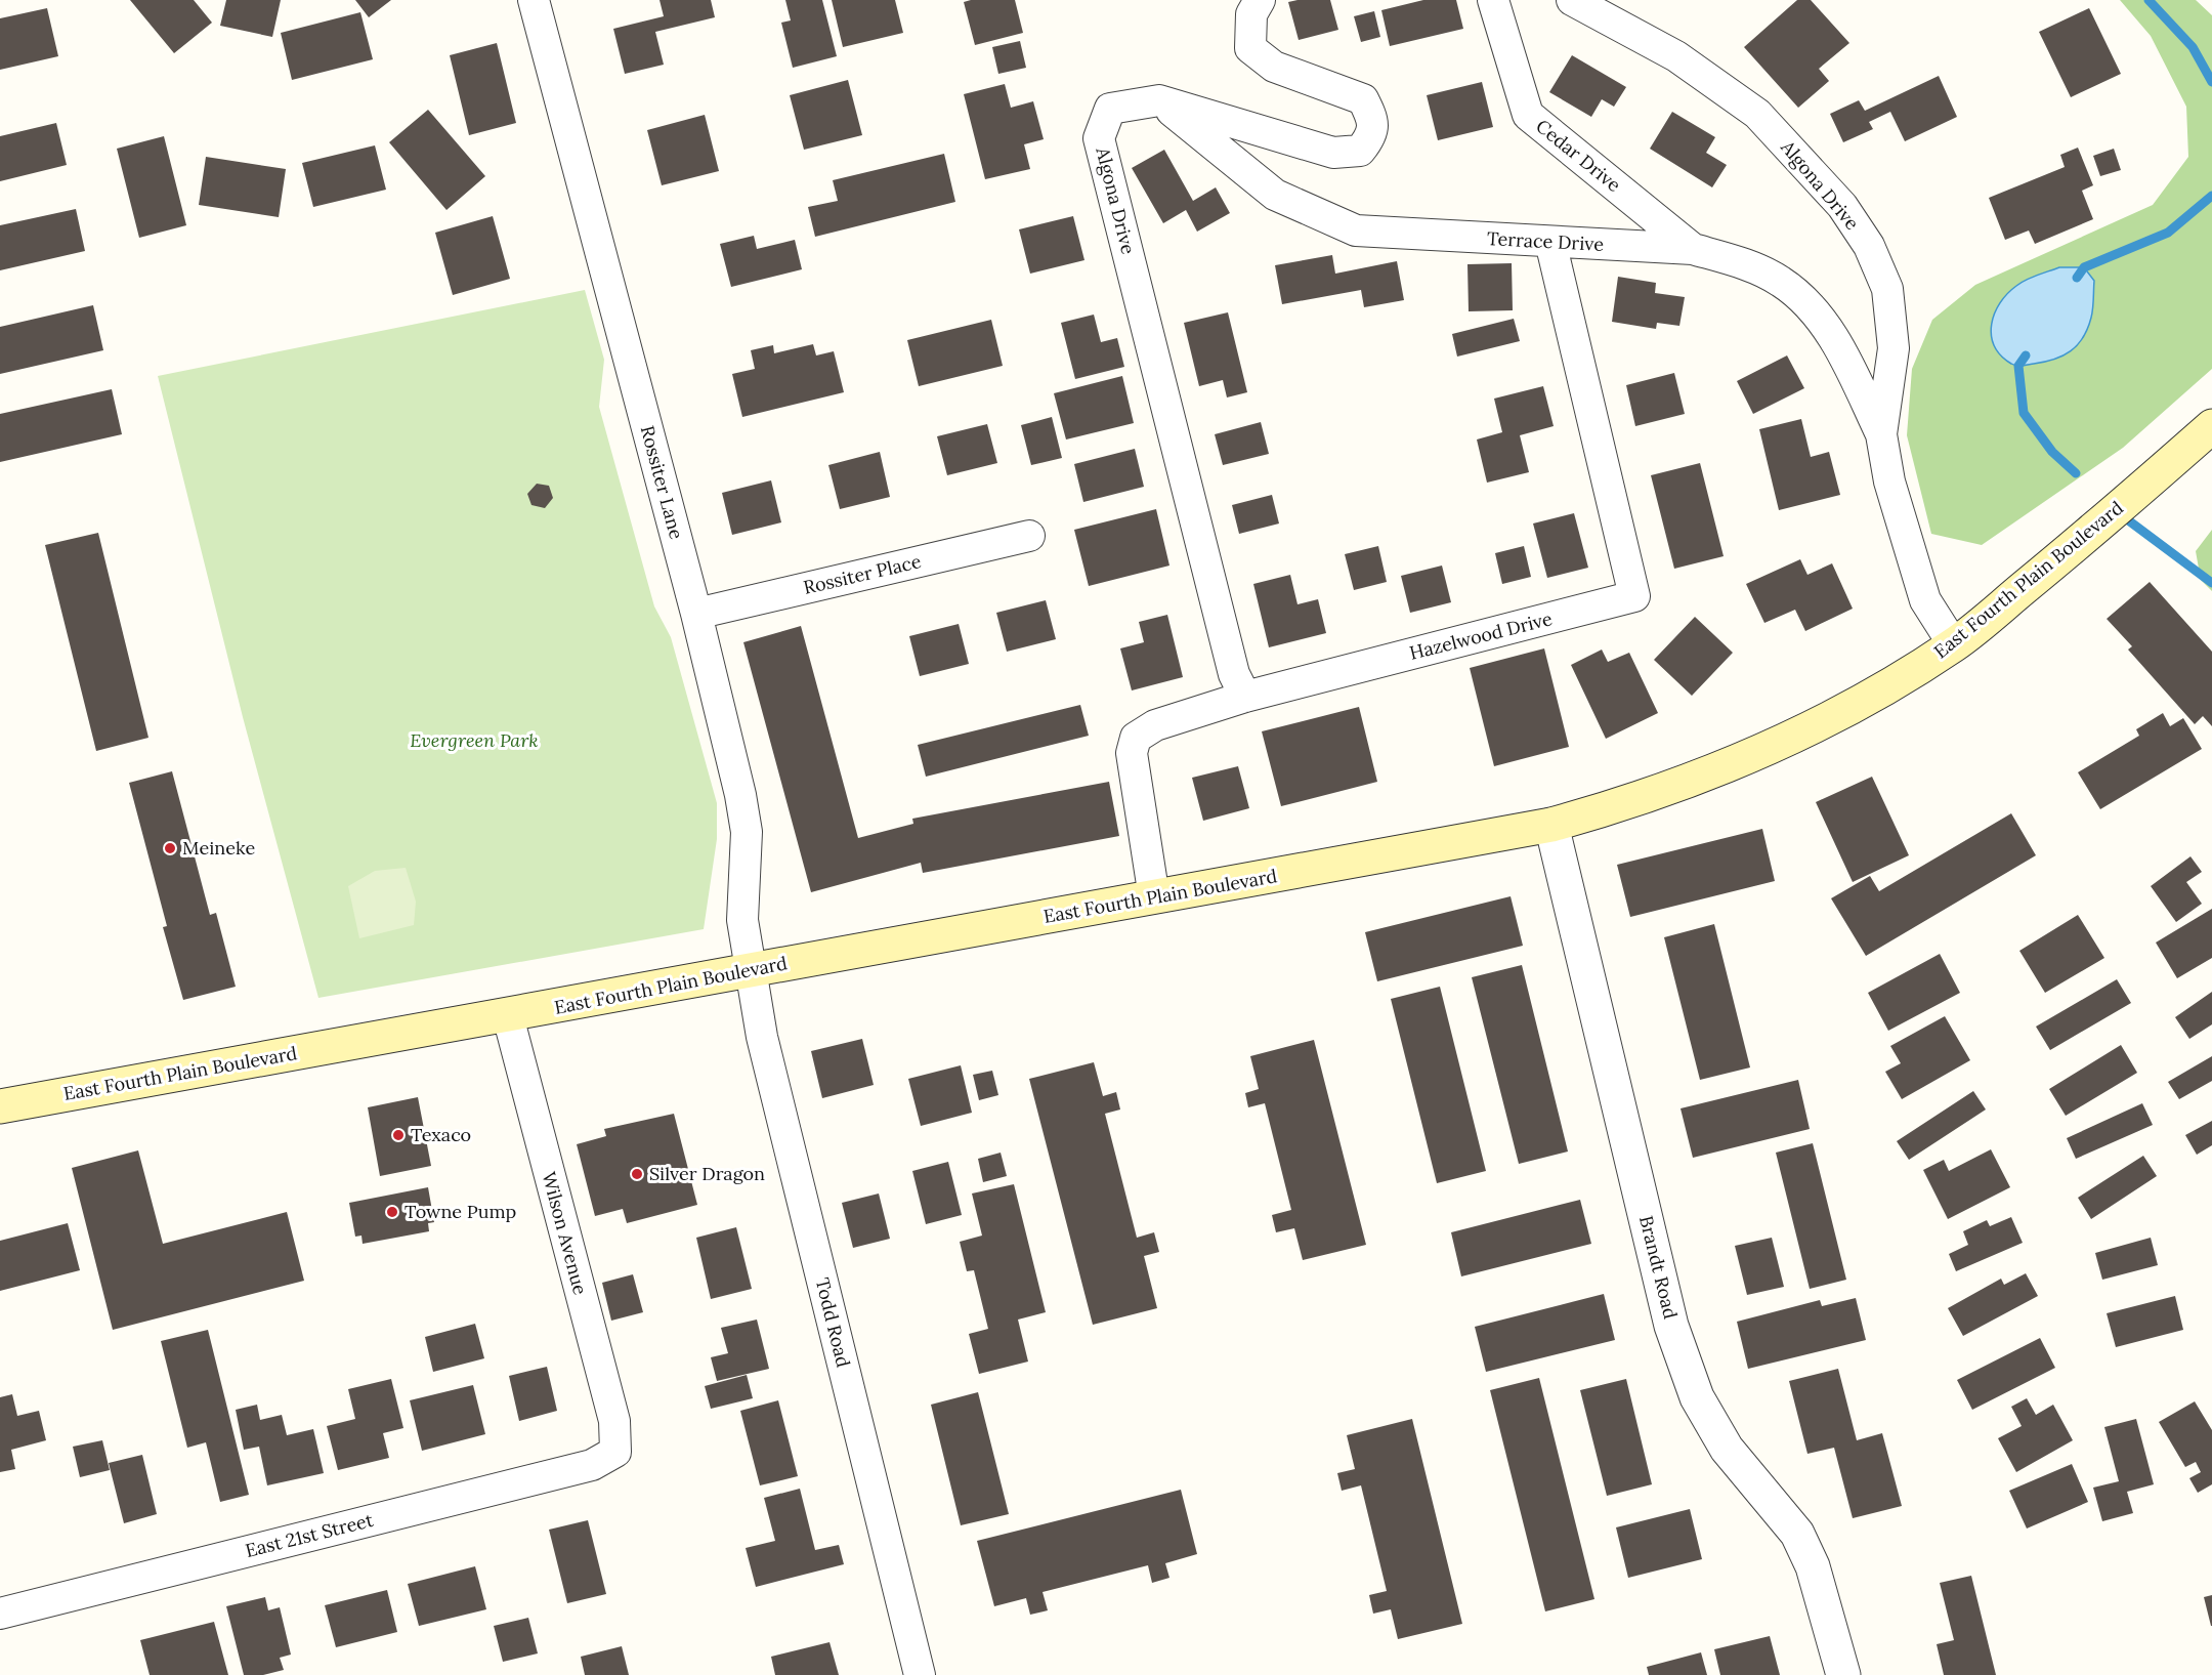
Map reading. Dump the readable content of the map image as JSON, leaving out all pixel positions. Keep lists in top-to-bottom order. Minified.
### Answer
{"streets":{"main road":["East Fourth Plain Boulevard"],"street":["Cedar Drive","Algona Drive","Terrace Drive","Rossiter Lane","Rossiter Place","Hazelwood Drive","Wilson Avenue","Brandt Road","Todd Road","East 21st Street"]},"crossings":[["Cedar Drive","Terrace Drive"],["Algona Drive","Terrace Drive"],["Algona Drive","East Fourth Plain Boulevard"],["Algona Drive","Hazelwood Drive"],["Terrace Drive","Hazelwood Drive"],["Rossiter Lane","Rossiter Place"],["Rossiter Lane","East Fourth Plain Boulevard"],["Rossiter Lane","Todd Road"],["East Fourth Plain Boulevard","Hazelwood Drive"],["East Fourth Plain Boulevard","Wilson Avenue"],["East Fourth Plain Boulevard","Brandt Road"],["East Fourth Plain Boulevard","Todd Road"],["Wilson Avenue","East 21st Street"]],"parks":["Evergreen Park"],"places":["Meineke","Texaco","Silver Dragon","Towne Pump"]}
